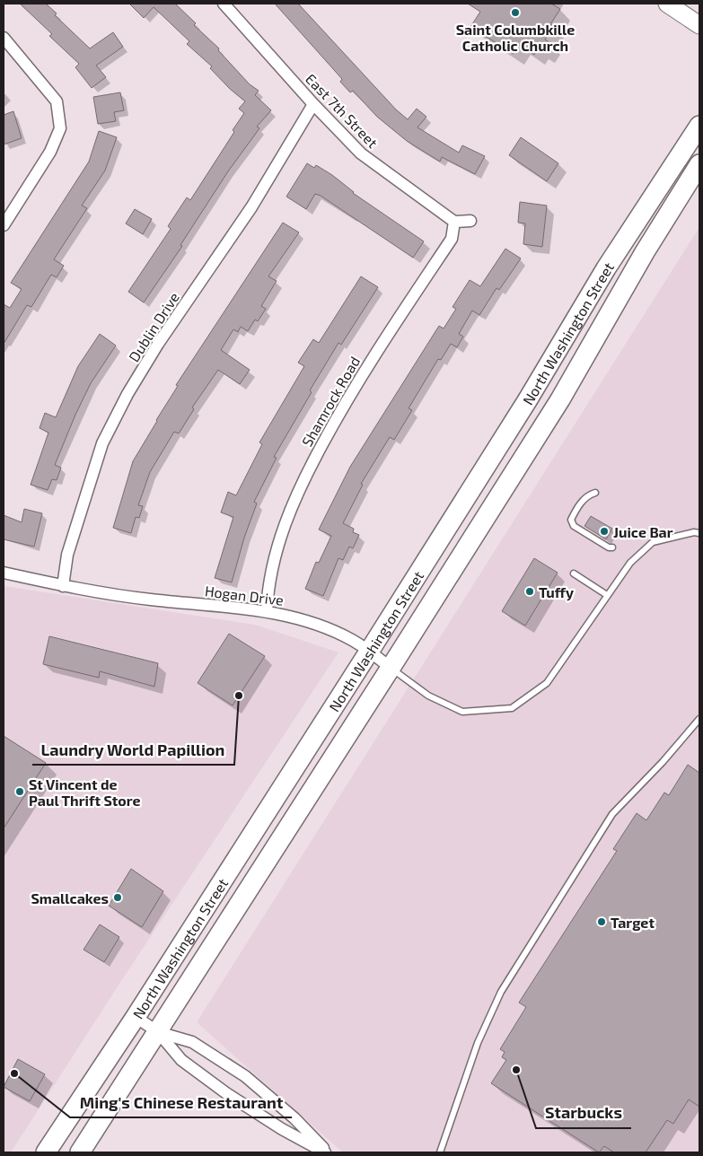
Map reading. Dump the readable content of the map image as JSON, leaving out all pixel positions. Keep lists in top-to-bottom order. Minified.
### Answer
{"streets":{"main road":["North Washington Street"],"street":["East 7th Street","Dublin Drive","Shamrock Road","Hogan Drive"]},"crossings":[["East 7th Street","Dublin Drive"],["East 7th Street","Shamrock Road"],["Dublin Drive","Hogan Drive"],["North Washington Street","Hogan Drive"],["Shamrock Road","Hogan Drive"]],"places":["Saint Columbkille Catholic Church","Juice Bar","Tuffy","Laundry World Papillion","St Vincent de Paul Thrift Store","Smallcakes","Target","Starbucks","Ming's Chinese Restaurant"]}
